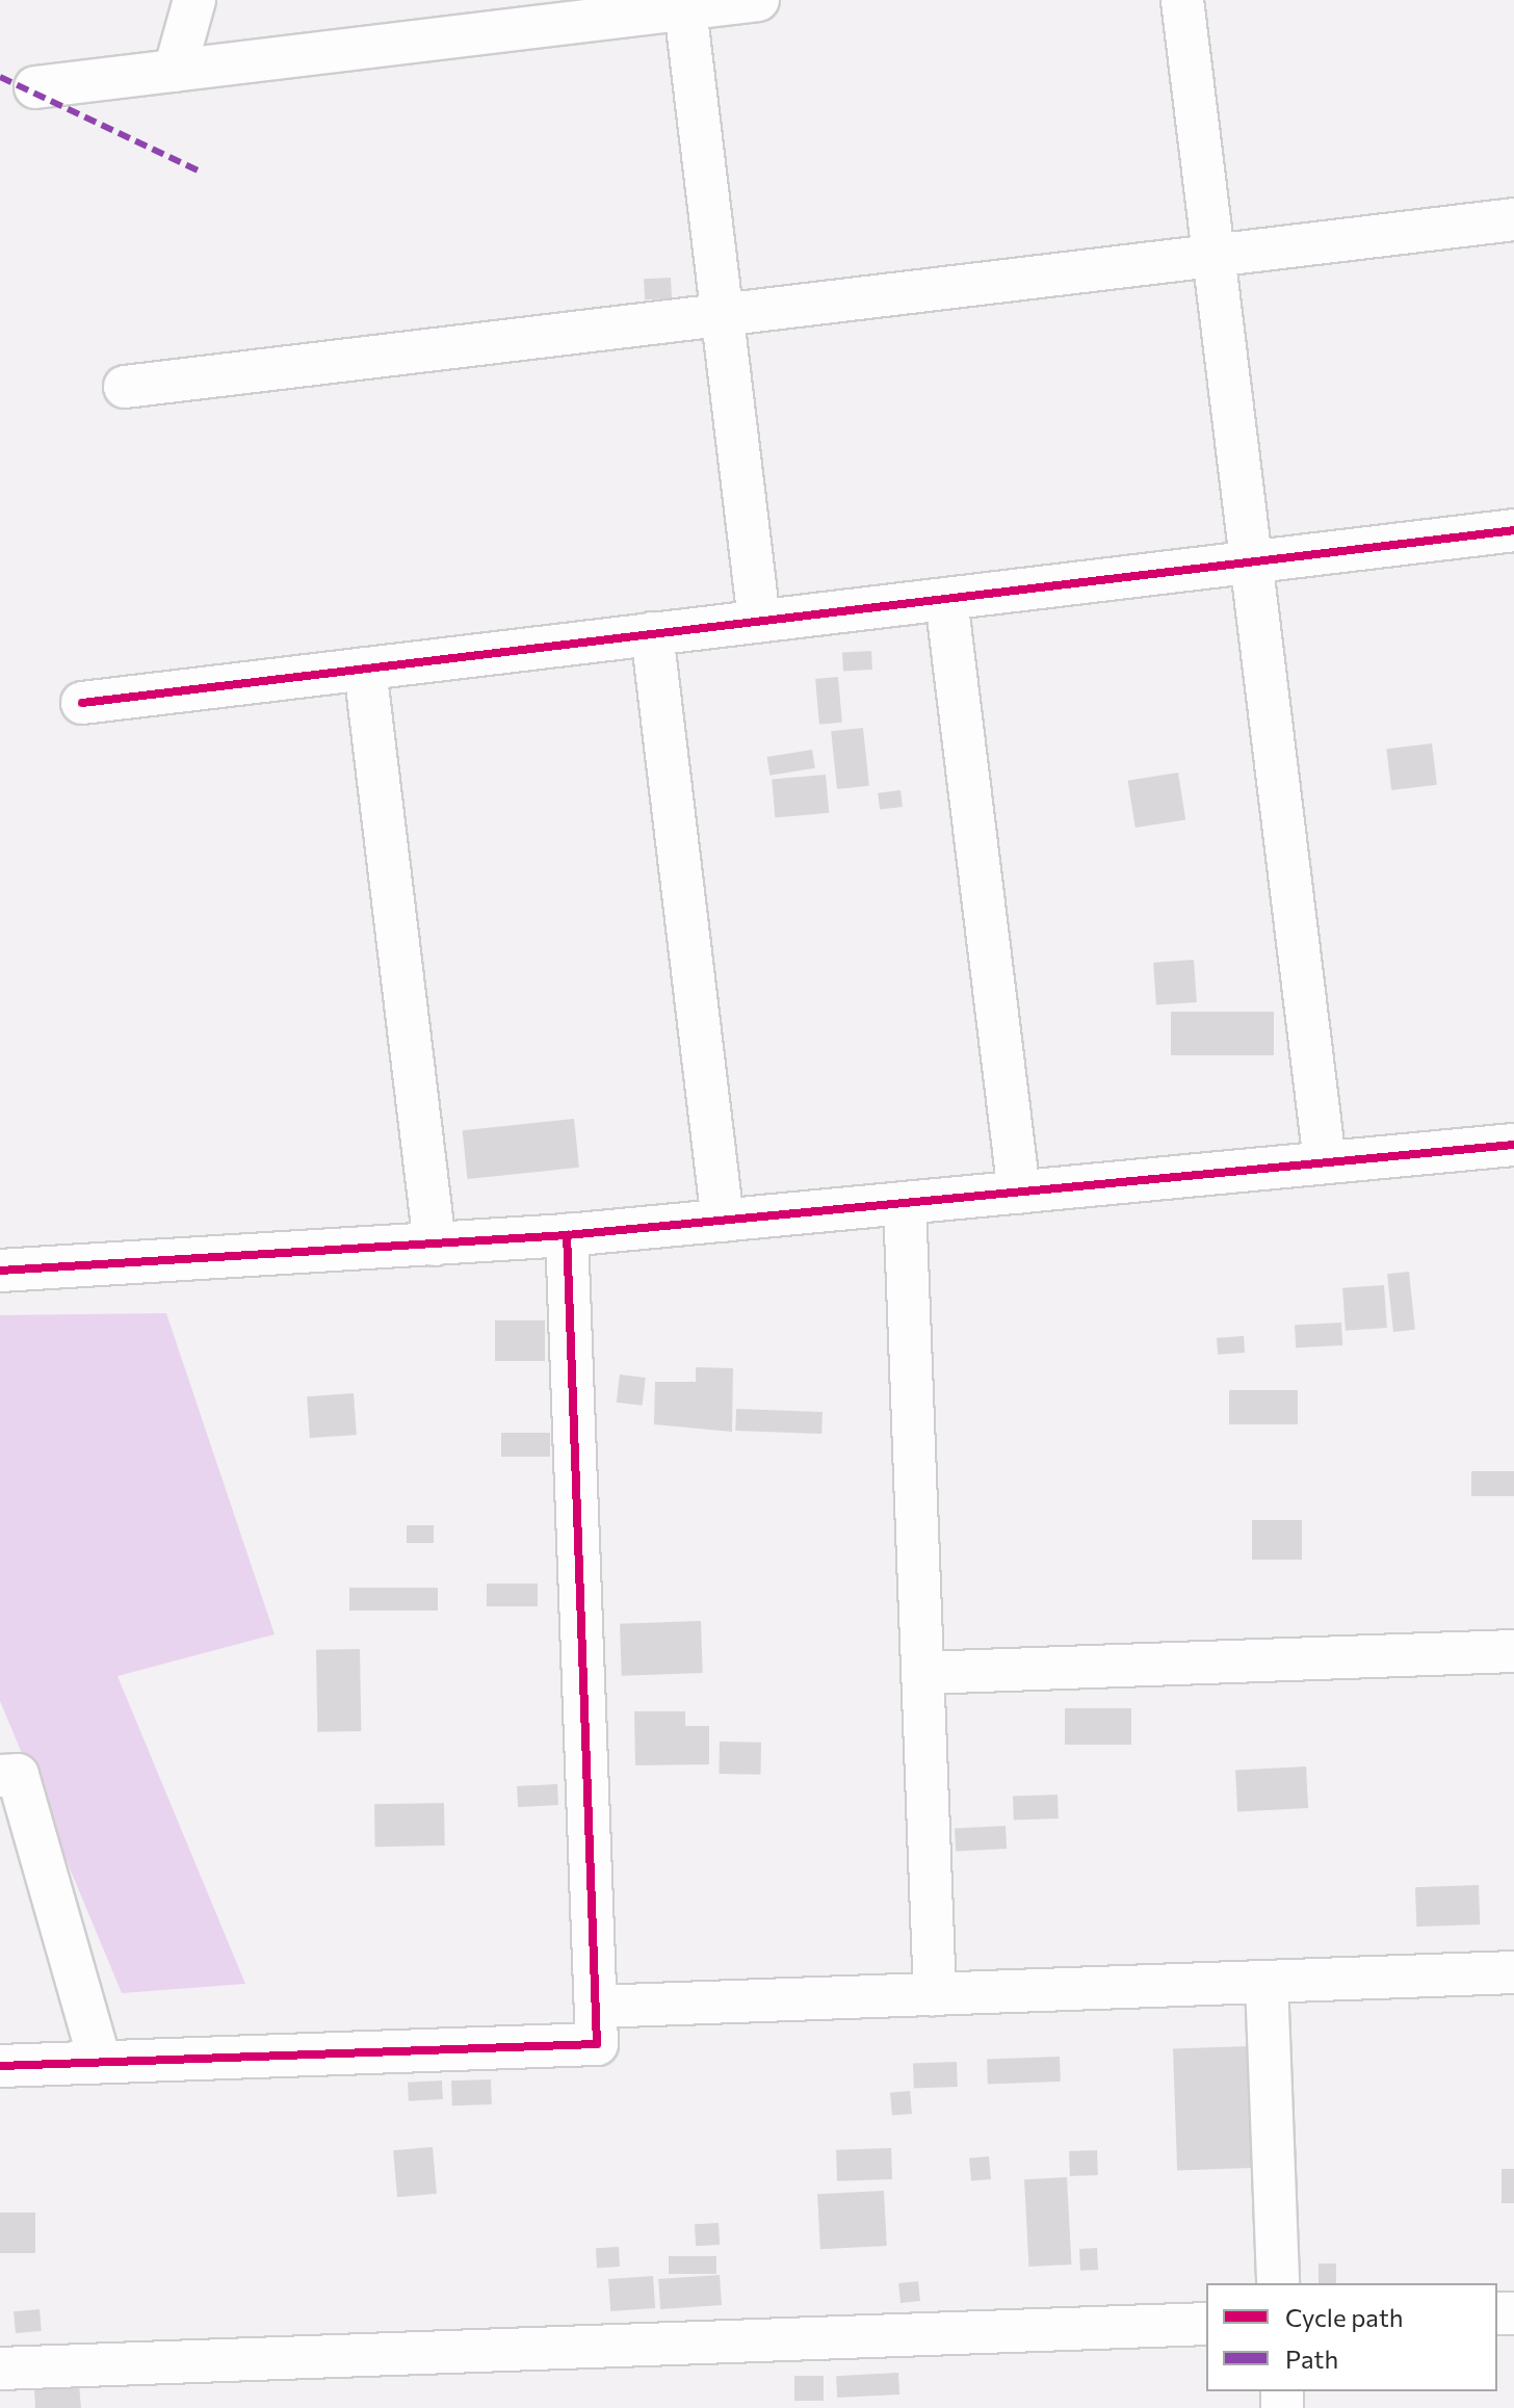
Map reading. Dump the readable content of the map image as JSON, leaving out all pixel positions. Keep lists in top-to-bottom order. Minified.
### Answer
{"legend":["Cycle path","Path"]}
